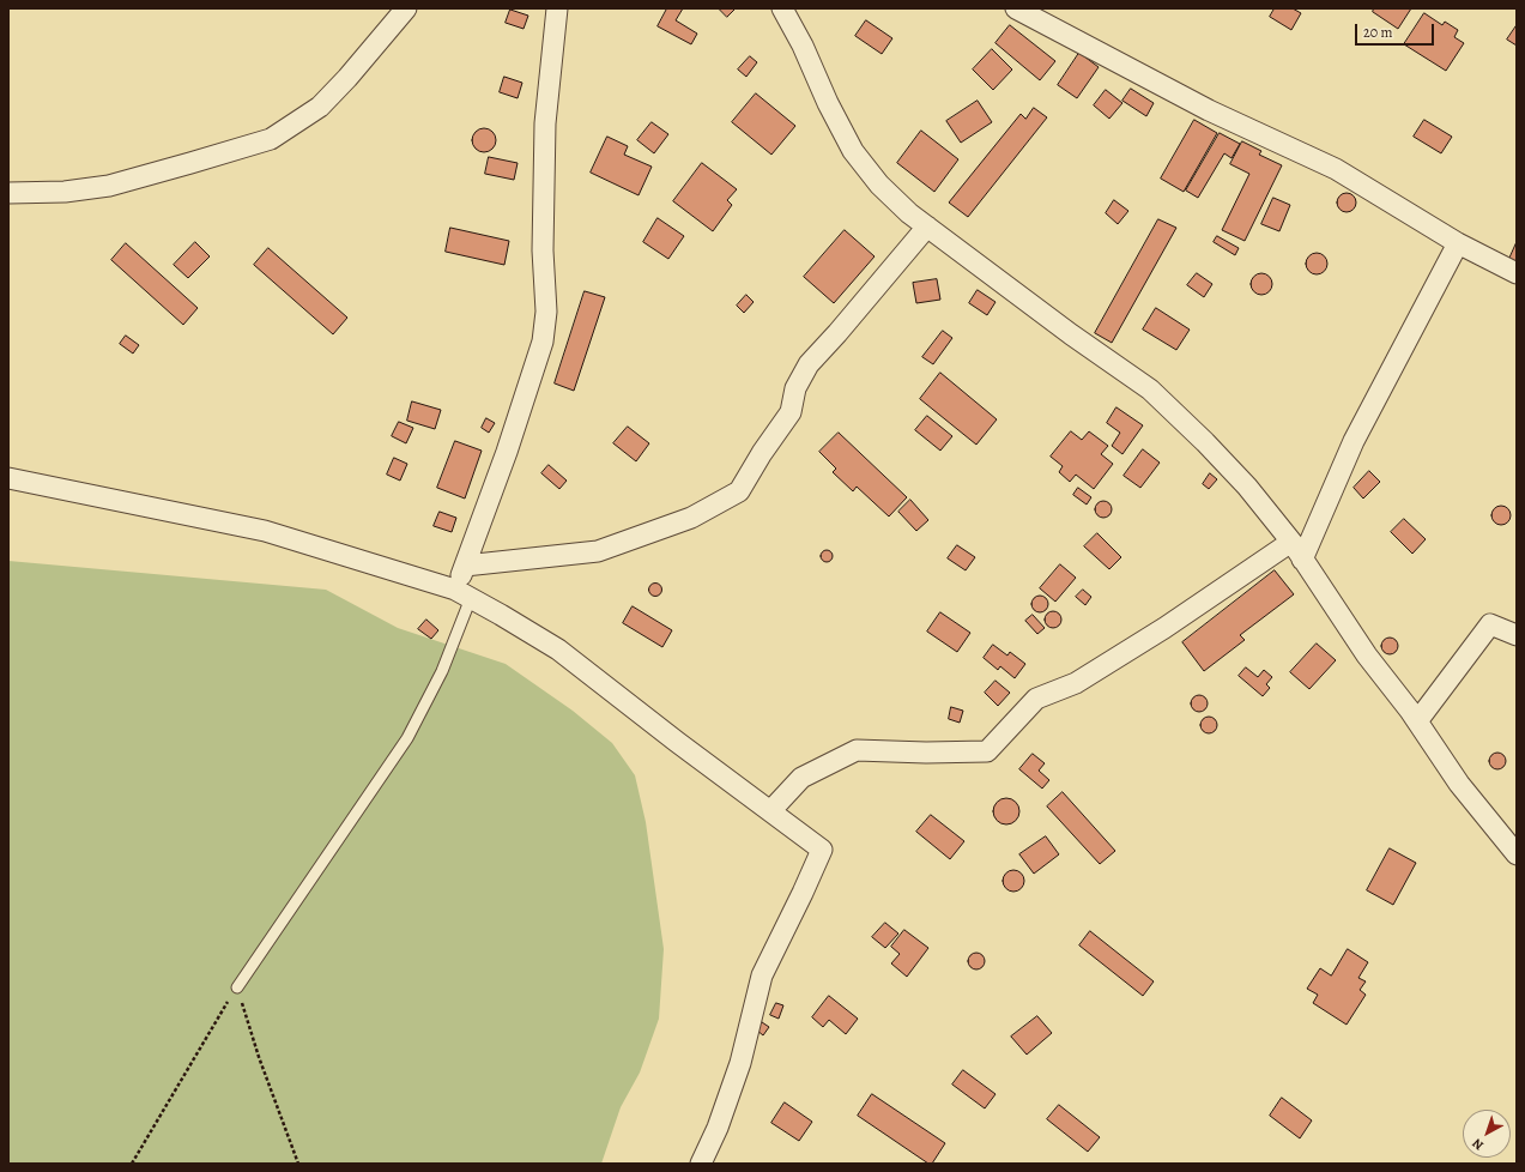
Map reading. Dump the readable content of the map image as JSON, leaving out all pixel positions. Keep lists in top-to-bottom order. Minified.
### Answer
{"scale_bar":"20 m","north":"bottom left"}
